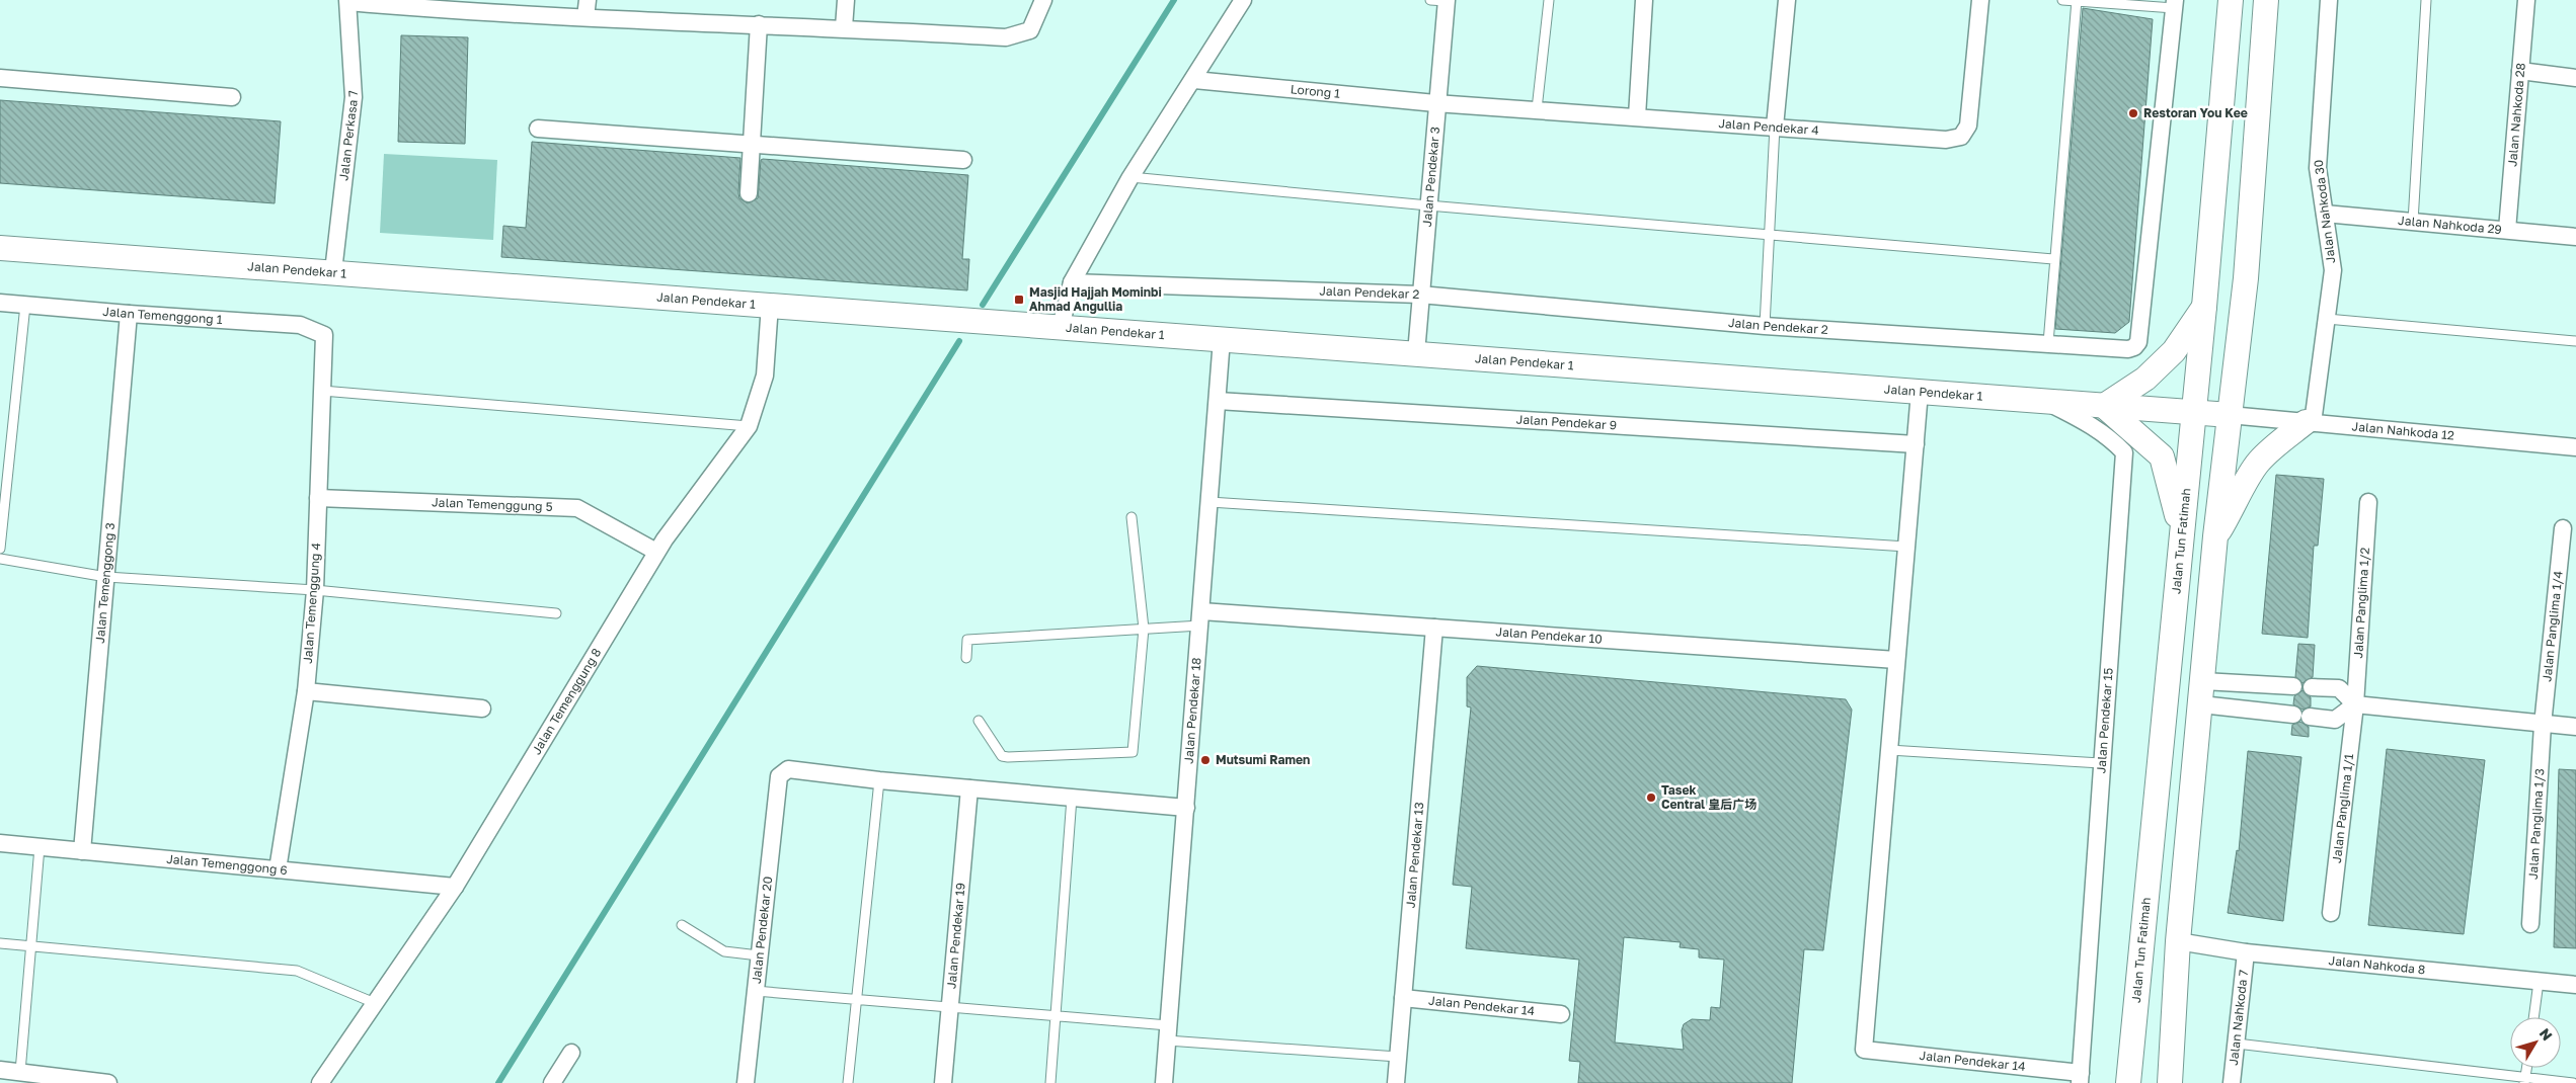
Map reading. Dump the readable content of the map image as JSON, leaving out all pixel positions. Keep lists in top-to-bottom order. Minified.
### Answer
{"streets":{"main road":["Jalan Pendekar 1","Jalan Tun Fatimah"],"street":["Lorong 1","Jalan Nahkoda 28","Jalan Pendekar 4","Jalan Perkasa 7","Jalan Pendekar 3","Jalan Nahkoda 30","Jalan Nahkoda 29","Jalan Pendekar 2","Jalan Temenggong 1","Jalan Pendekar 9","Jalan Nahkoda 12","Jalan Temenggung 5","Jalan Temenggong 3","Jalan Temenggung 4","Jalan Panglima 1/2","Jalan Panglima 1/4","Jalan Pendekar 10","Jalan Temenggung 8","Jalan Pendekar 18","Jalan Pendekar 15","Jalan Panglima 1/1","Jalan Panglima 1/3","Jalan Pendekar 13","Jalan Temenggong 6","Jalan Pendekar 20","Jalan Pendekar 19","Jalan Nahkoda 8","Jalan Pendekar 14","Jalan Nahkoda 7"]},"crossings":[["Lorong 1","Jalan Pendekar 4"],["Lorong 1","Jalan Pendekar 3"],["Jalan Nahkoda 28","Jalan Nahkoda 29"],["Jalan Pendekar 4","Jalan Pendekar 3"],["Jalan Perkasa 7","Jalan Pendekar 1"],["Jalan Pendekar 3","Jalan Pendekar 1"],["Jalan Pendekar 3","Jalan Pendekar 2"],["Jalan Nahkoda 30","Jalan Nahkoda 29"],["Jalan Nahkoda 30","Jalan Nahkoda 12"],["Jalan Pendekar 1","Jalan Nahkoda 12"],["Jalan Pendekar 1","Jalan Tun Fatimah"],["Jalan Pendekar 1","Jalan Temenggung 8"],["Jalan Pendekar 1","Jalan Pendekar 18"],["Jalan Pendekar 1","Jalan Pendekar 15"],["Jalan Temenggong 1","Jalan Temenggong 3"],["Jalan Temenggong 1","Jalan Temenggung 4"],["Jalan Pendekar 9","Jalan Pendekar 18"],["Jalan Temenggung 5","Jalan Temenggung 4"],["Jalan Temenggung 5","Jalan Temenggung 8"],["Jalan Temenggong 3","Jalan Temenggong 6"],["Jalan Temenggung 4","Jalan Temenggong 6"],["Jalan Panglima 1/2","Jalan Panglima 1/1"],["Jalan Panglima 1/4","Jalan Panglima 1/3"],["Jalan Pendekar 10","Jalan Pendekar 18"],["Jalan Pendekar 10","Jalan Pendekar 13"],["Jalan Temenggung 8","Jalan Temenggong 6"],["Jalan Pendekar 15","Jalan Pendekar 14"],["Jalan Pendekar 13","Jalan Pendekar 14"],["Jalan Nahkoda 8","Jalan Nahkoda 7"]],"places":{"other":["Restoran You Kee","Mutsumi Ramen","Tasek Central 皇后广场"],"transit":["Masjid Hajjah Mominbi Ahmad Angullia"]},"north":"top right"}
